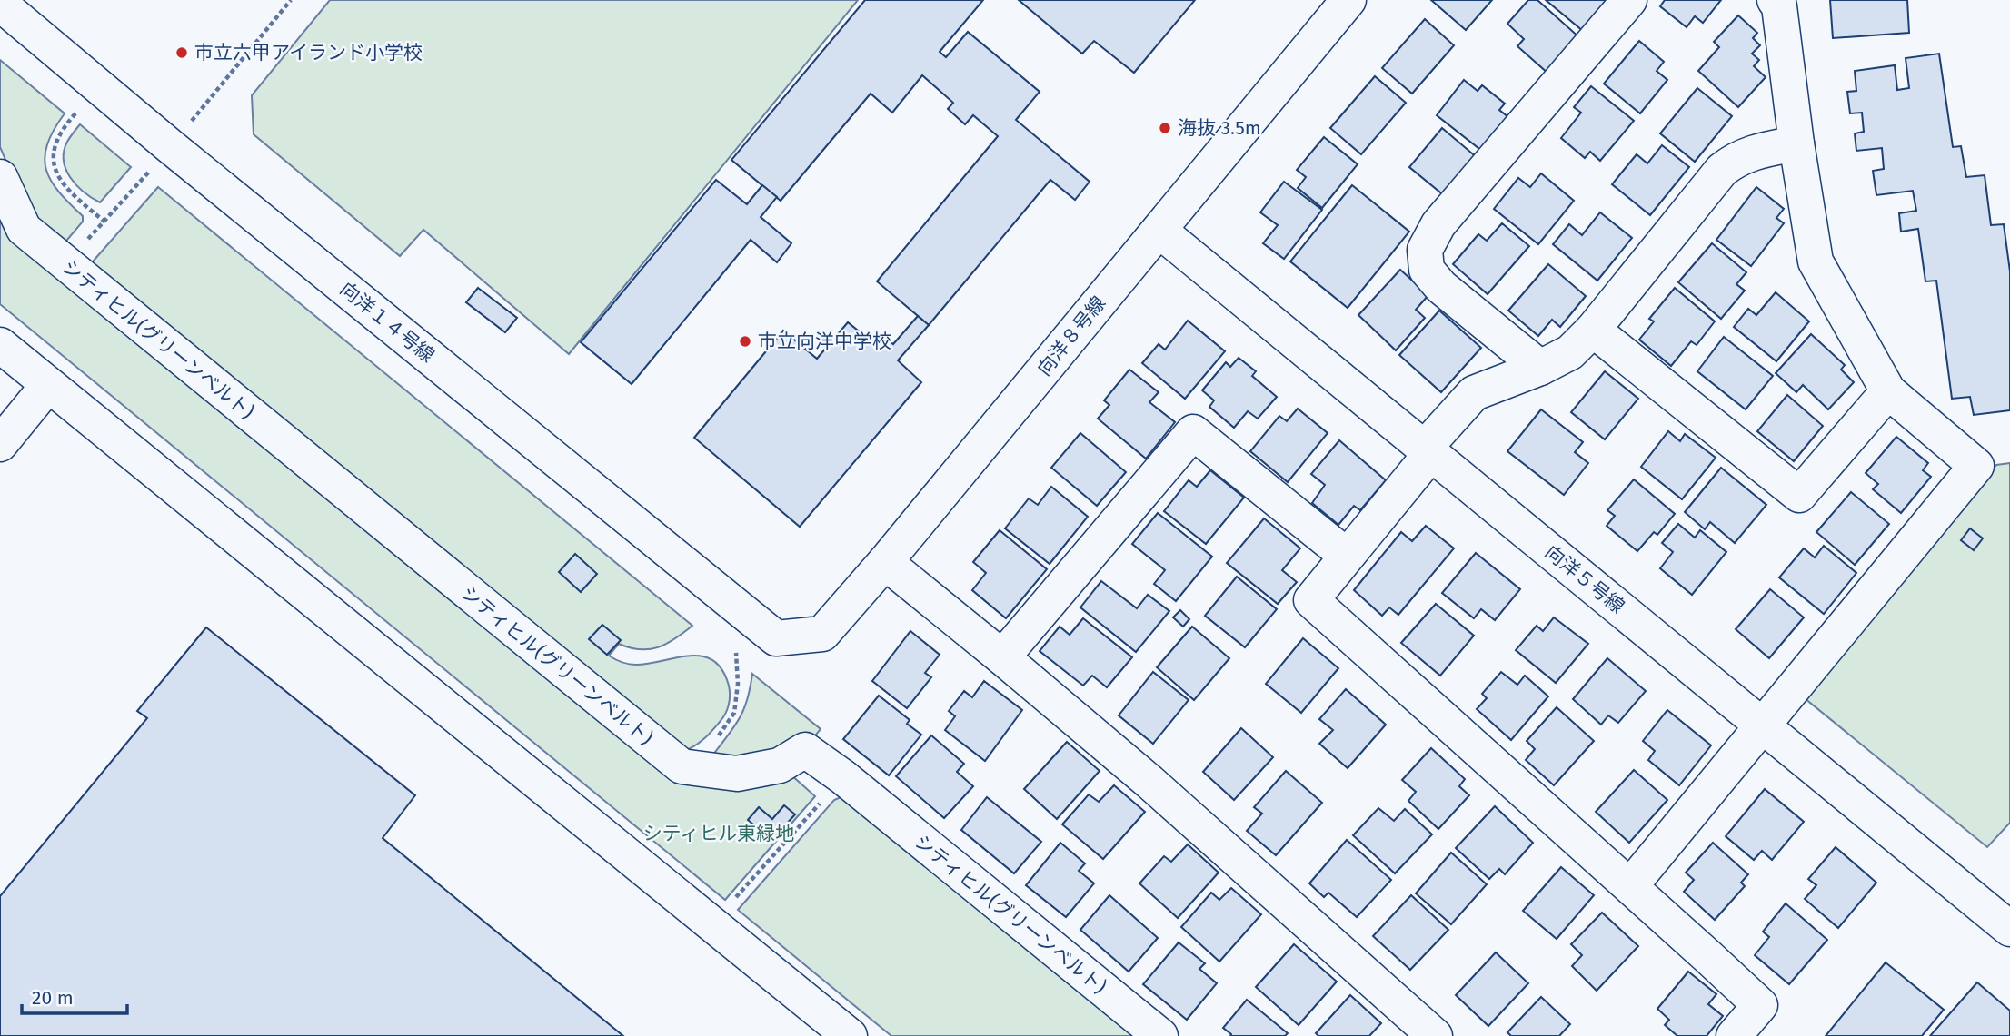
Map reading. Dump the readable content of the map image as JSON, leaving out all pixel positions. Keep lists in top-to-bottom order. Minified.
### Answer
{"streets":{"street":["向洋１４号線","向洋８号線","シティヒル(グリーンベルト)","向洋５号線"]},"crossings":[["向洋１４号線","向洋８号線"],["向洋８号線","向洋５号線"]],"parks":["シティヒル東緑地"],"places":["市立六甲アイランド小学校","海抜 3.5m","市立向洋中学校"],"scale_bar":"20 m"}
